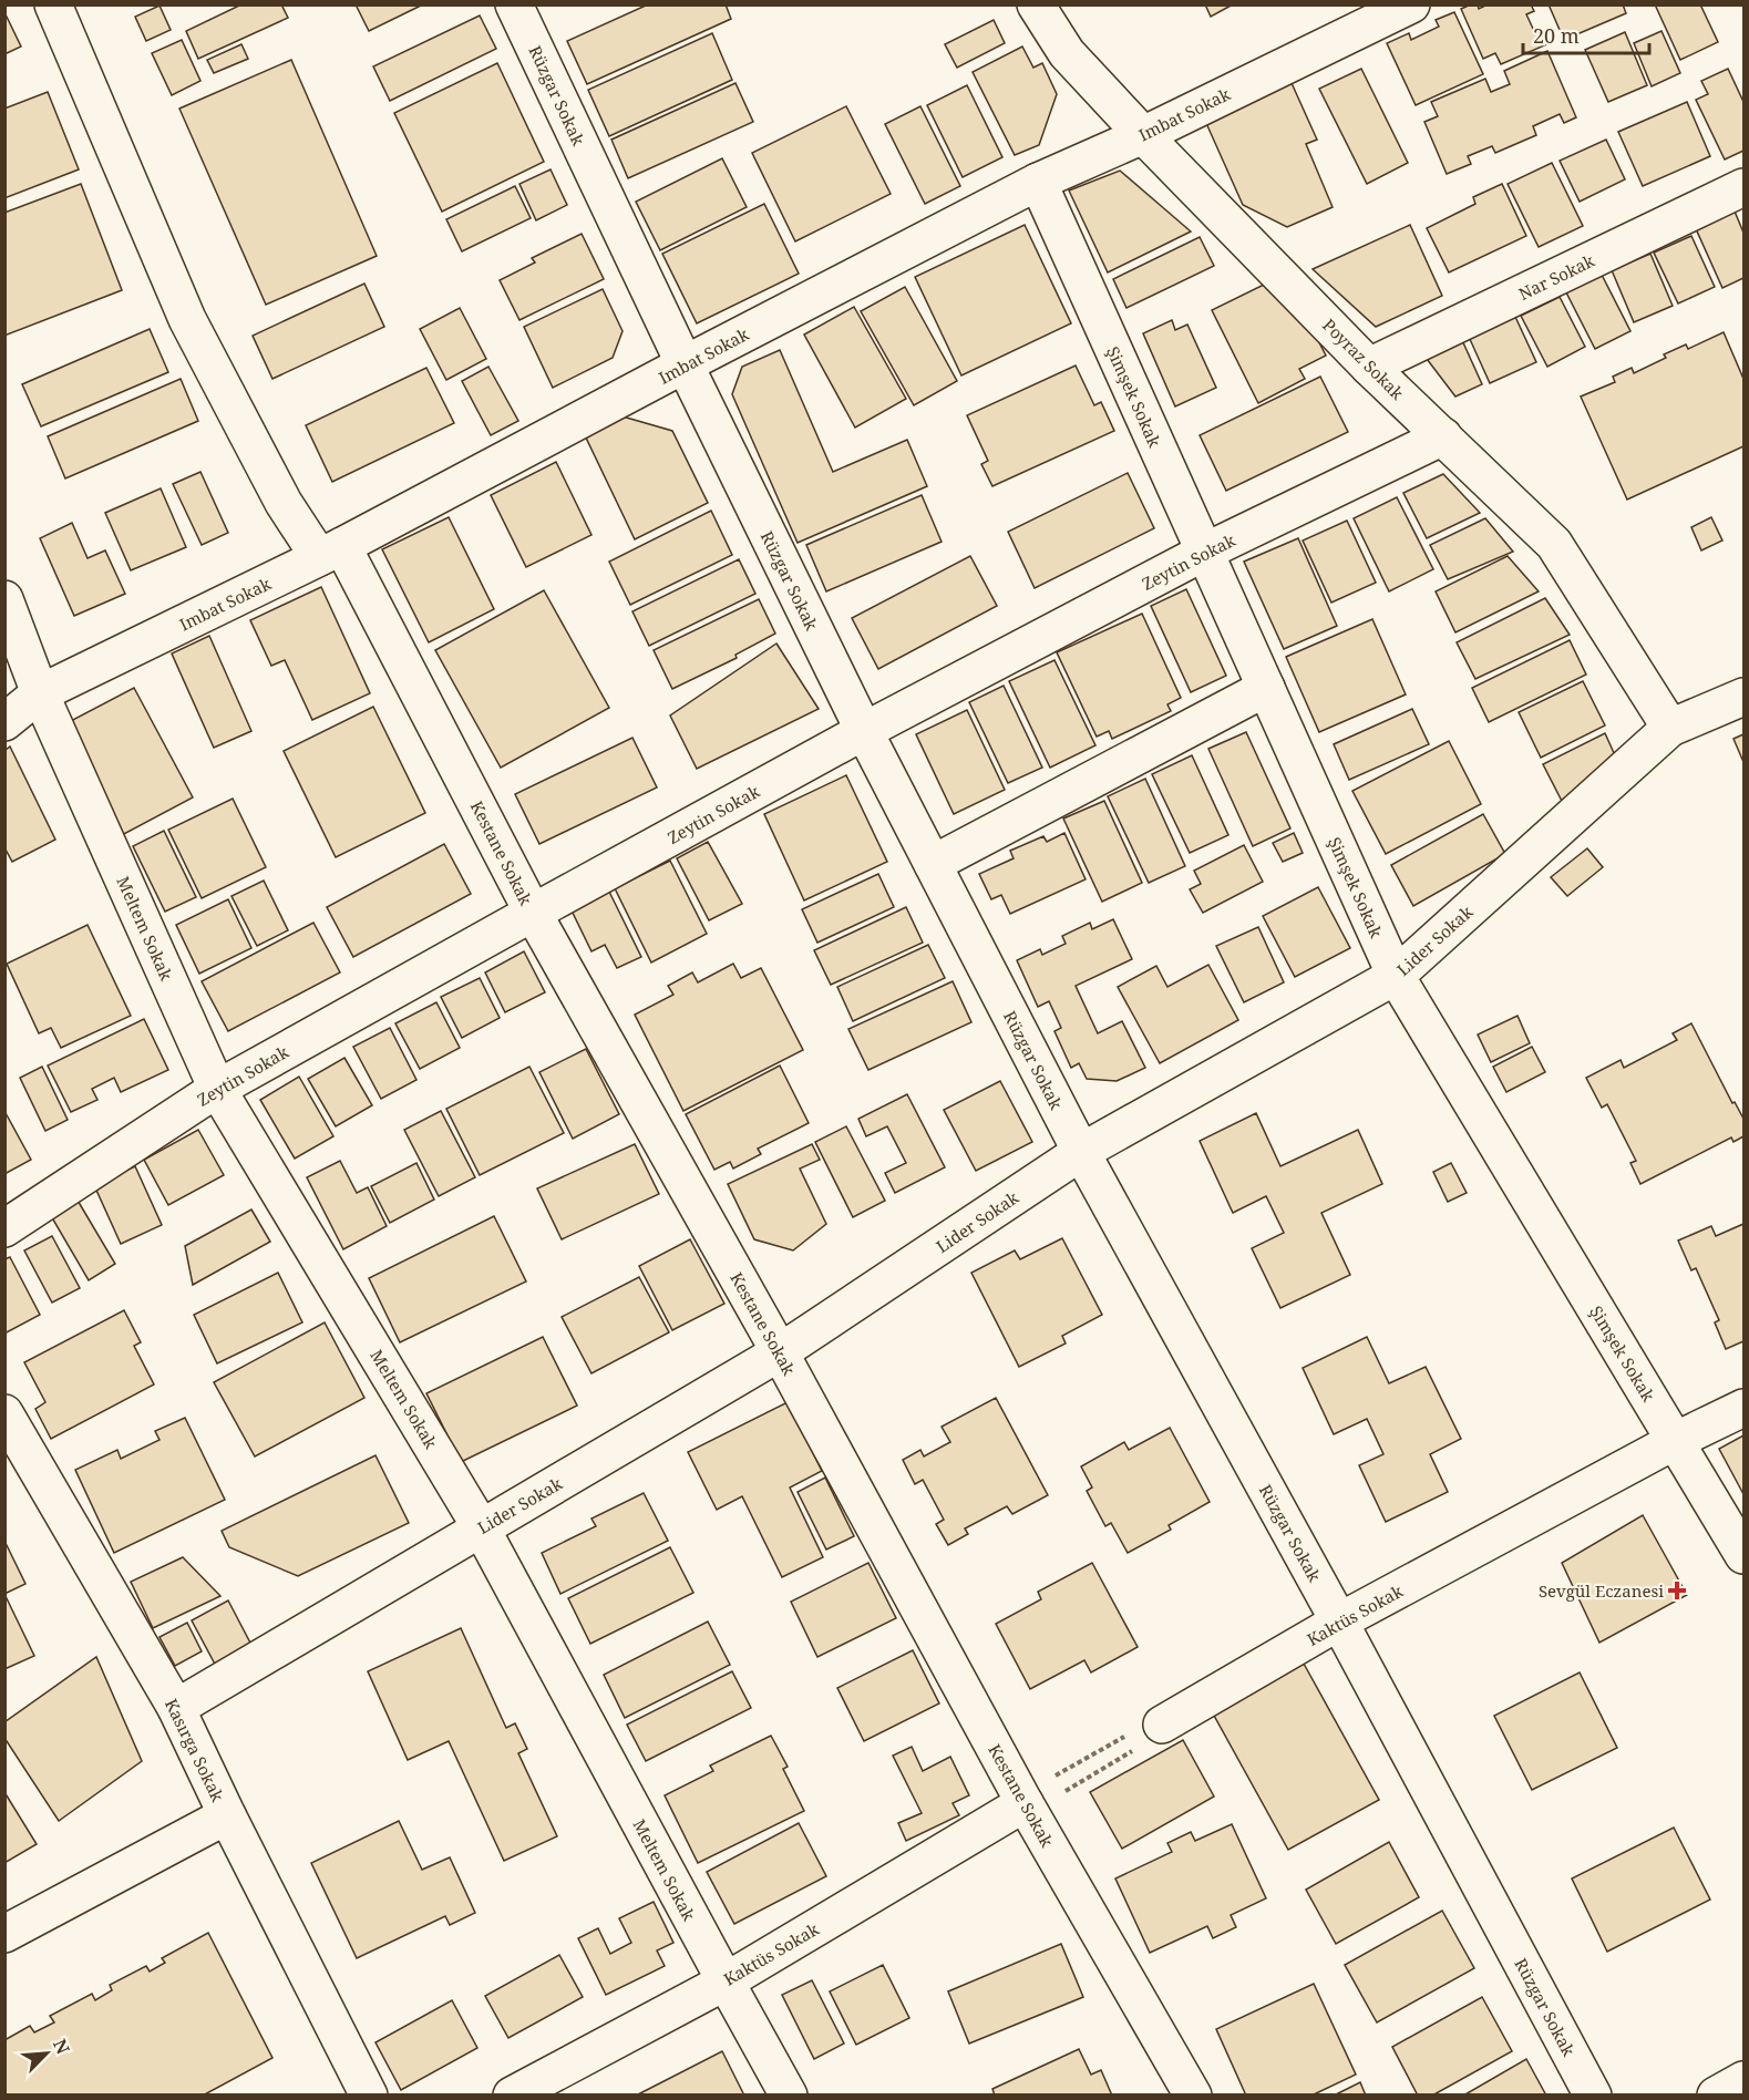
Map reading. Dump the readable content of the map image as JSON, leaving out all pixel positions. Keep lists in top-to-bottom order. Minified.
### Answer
{"streets":{"street":["Rüzgar Sokak","Imbat Sokak","Nar Sokak","Poyraz Sokak","Şimşek Sokak","Zeytin Sokak","Kestane Sokak","Meltem Sokak","Lider Sokak","Kaktüs Sokak","Kasırga Sokak"]},"crossings":[["Rüzgar Sokak","Imbat Sokak"],["Rüzgar Sokak","Zeytin Sokak"],["Rüzgar Sokak","Lider Sokak"],["Rüzgar Sokak","Kaktüs Sokak"],["Imbat Sokak","Poyraz Sokak"],["Imbat Sokak","Şimşek Sokak"],["Imbat Sokak","Kestane Sokak"],["Imbat Sokak","Meltem Sokak"],["Nar Sokak","Poyraz Sokak"],["Poyraz Sokak","Zeytin Sokak"],["Poyraz Sokak","Lider Sokak"],["Şimşek Sokak","Zeytin Sokak"],["Şimşek Sokak","Lider Sokak"],["Şimşek Sokak","Kaktüs Sokak"],["Zeytin Sokak","Kestane Sokak"],["Zeytin Sokak","Meltem Sokak"],["Kestane Sokak","Lider Sokak"],["Kestane Sokak","Kaktüs Sokak"],["Meltem Sokak","Lider Sokak"],["Meltem Sokak","Kaktüs Sokak"],["Lider Sokak","Kasırga Sokak"]],"places":{"health":["Sevgül Eczanesi"]},"scale_bar":"20 m","north":"top right"}
